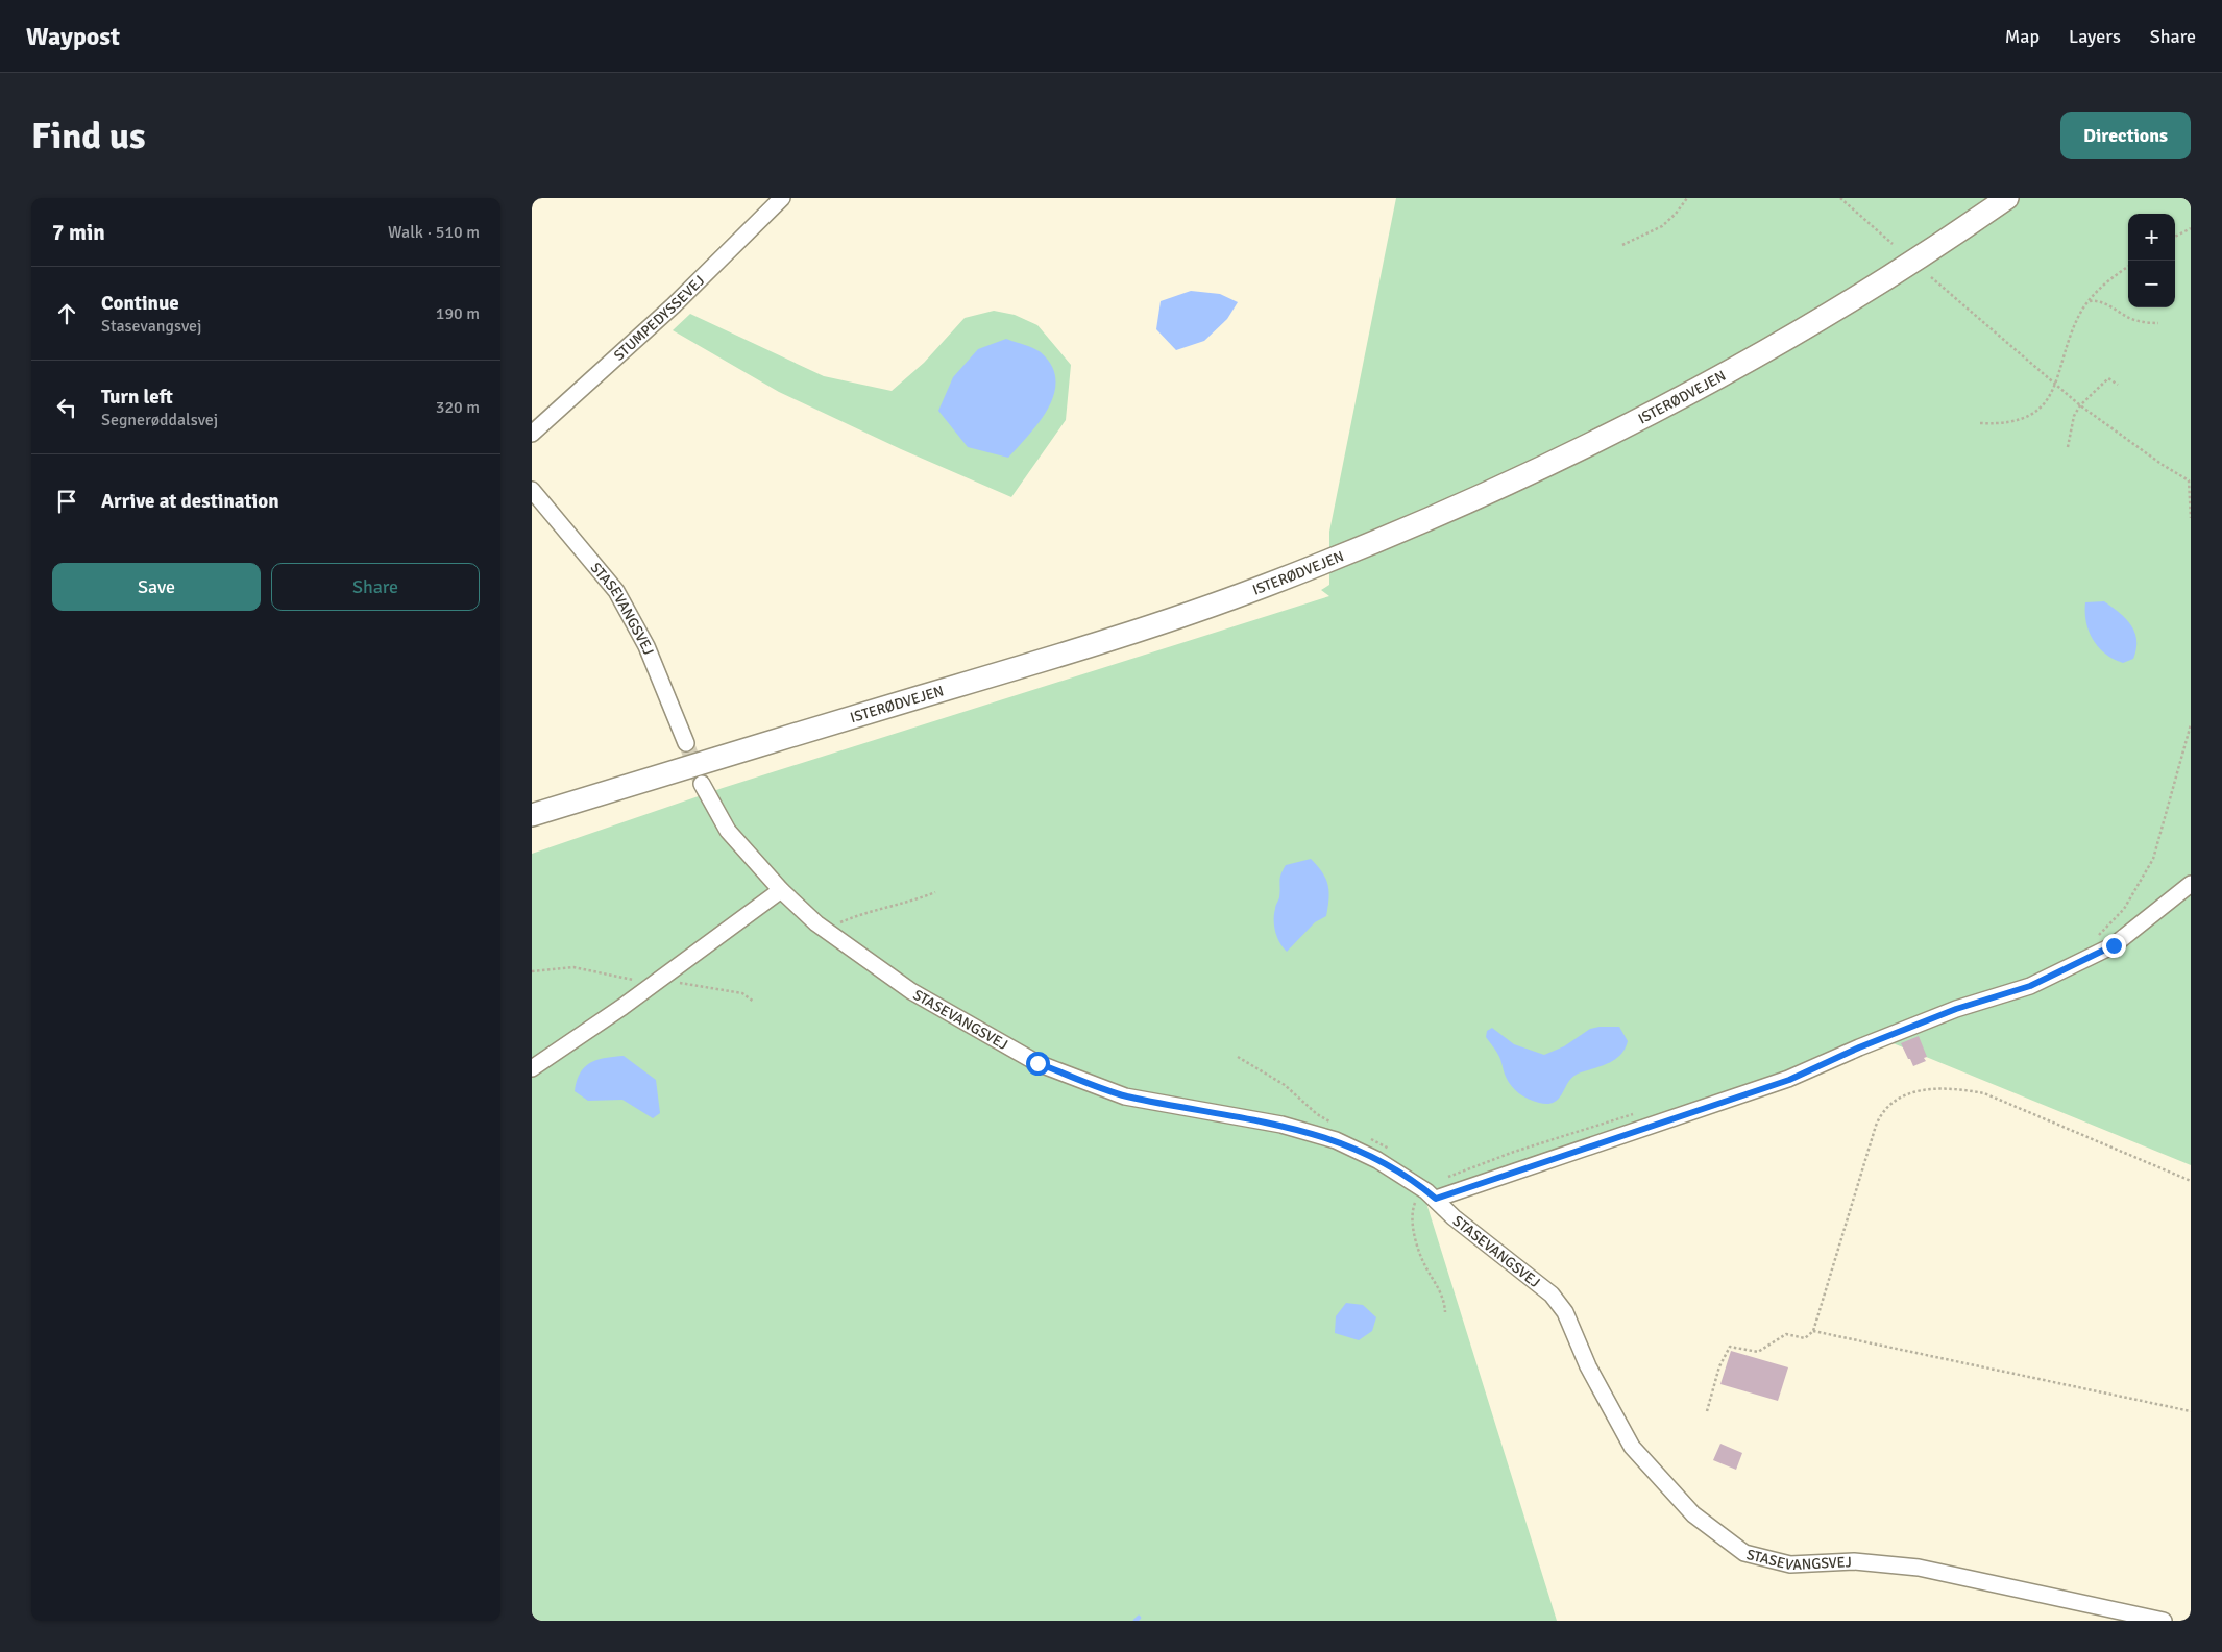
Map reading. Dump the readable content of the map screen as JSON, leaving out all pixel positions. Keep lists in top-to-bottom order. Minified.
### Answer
{"streets":{"highway":["ISTERØDVEJEN"],"street":["STUMPEDYSSEVEJ","STASEVANGSVEJ"]},"page":{"header":"Waypost","nav":["Map","Layers","Share"],"buttons":["Directions",["Save","Share"]],"title":"Find us","heading":["7 min","Walk · 510 m"],"map_buttons":["+","−"],"list":[["Continue","Stasevangsvej","190 m"],["Turn left","Segnerøddalsvej","320 m"],"Arrive at destination"]}}
